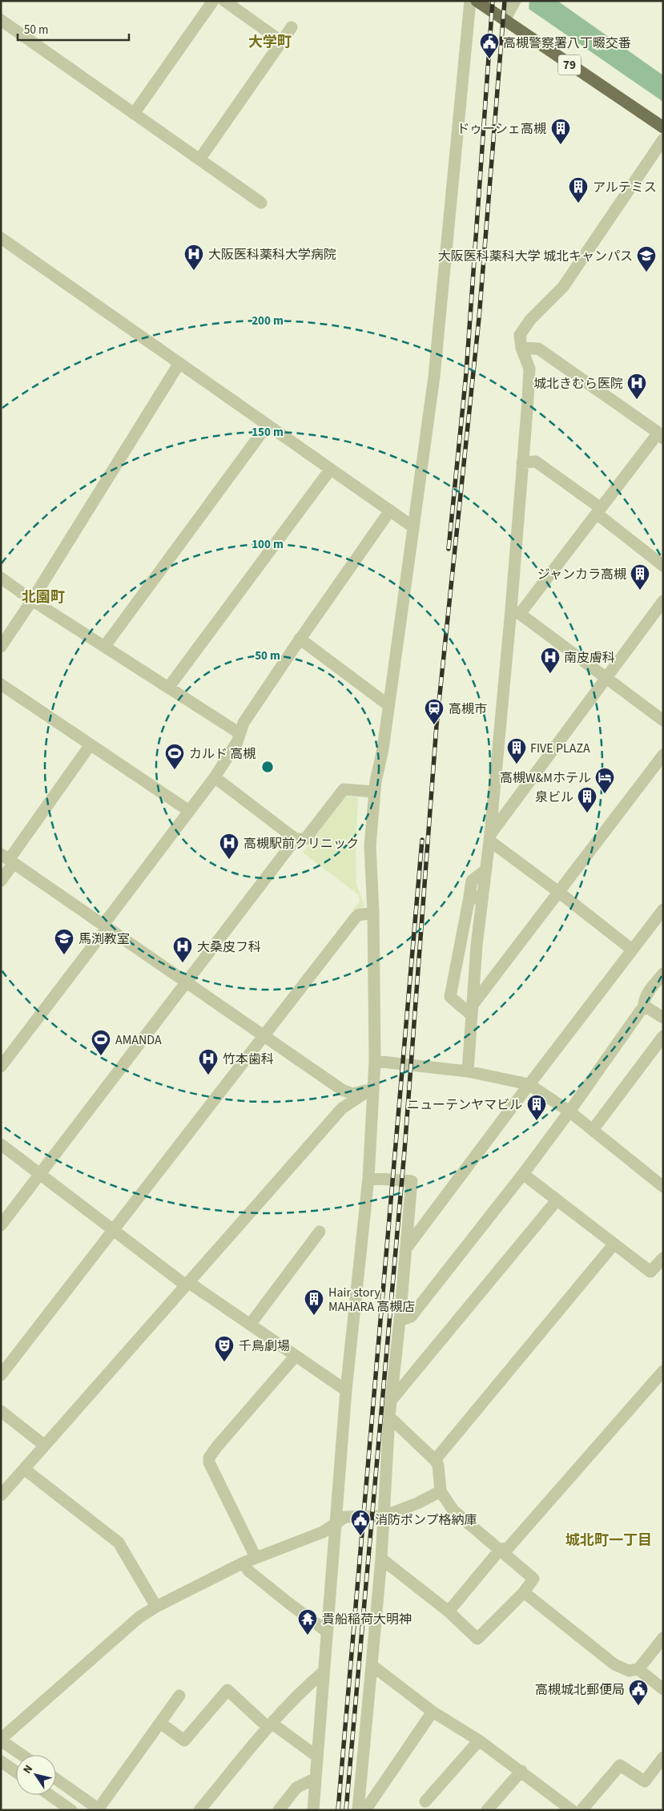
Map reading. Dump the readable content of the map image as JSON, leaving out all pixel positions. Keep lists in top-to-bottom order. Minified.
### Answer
{"streets":{"main road":["79"]},"districts":["大学町","北園町","城北町一丁目"],"places":{"public building":["高槻警察署八丁畷交番","消防ポンプ格納庫","高槻城北郵便局"],"building":["ドゥーシェ高槻","アルテミス","ジャンカラ高槻","FIVE PLAZA","泉ビル","ニューテンヤマビル","Hair story MAHARA 高槻店"],"hospital":["大阪医科薬科大学病院","城北きむら医院","南皮膚科","高槻駅前クリニック","大桑皮フ科","竹本歯科"],"school or university":["大阪医科薬科大学 城北キャンパス","馬渕教室"],"station":["高槻市"],"sports":["カルド 高槻","AMANDA"],"hotel":["高槻W&Mホテル"],"theatre":["千鳥劇場"],"temple":["貴船稲荷大明神"]},"scale_bar":"50 m","north":"top left","rings":["200 m","150 m","100 m","50 m"]}
